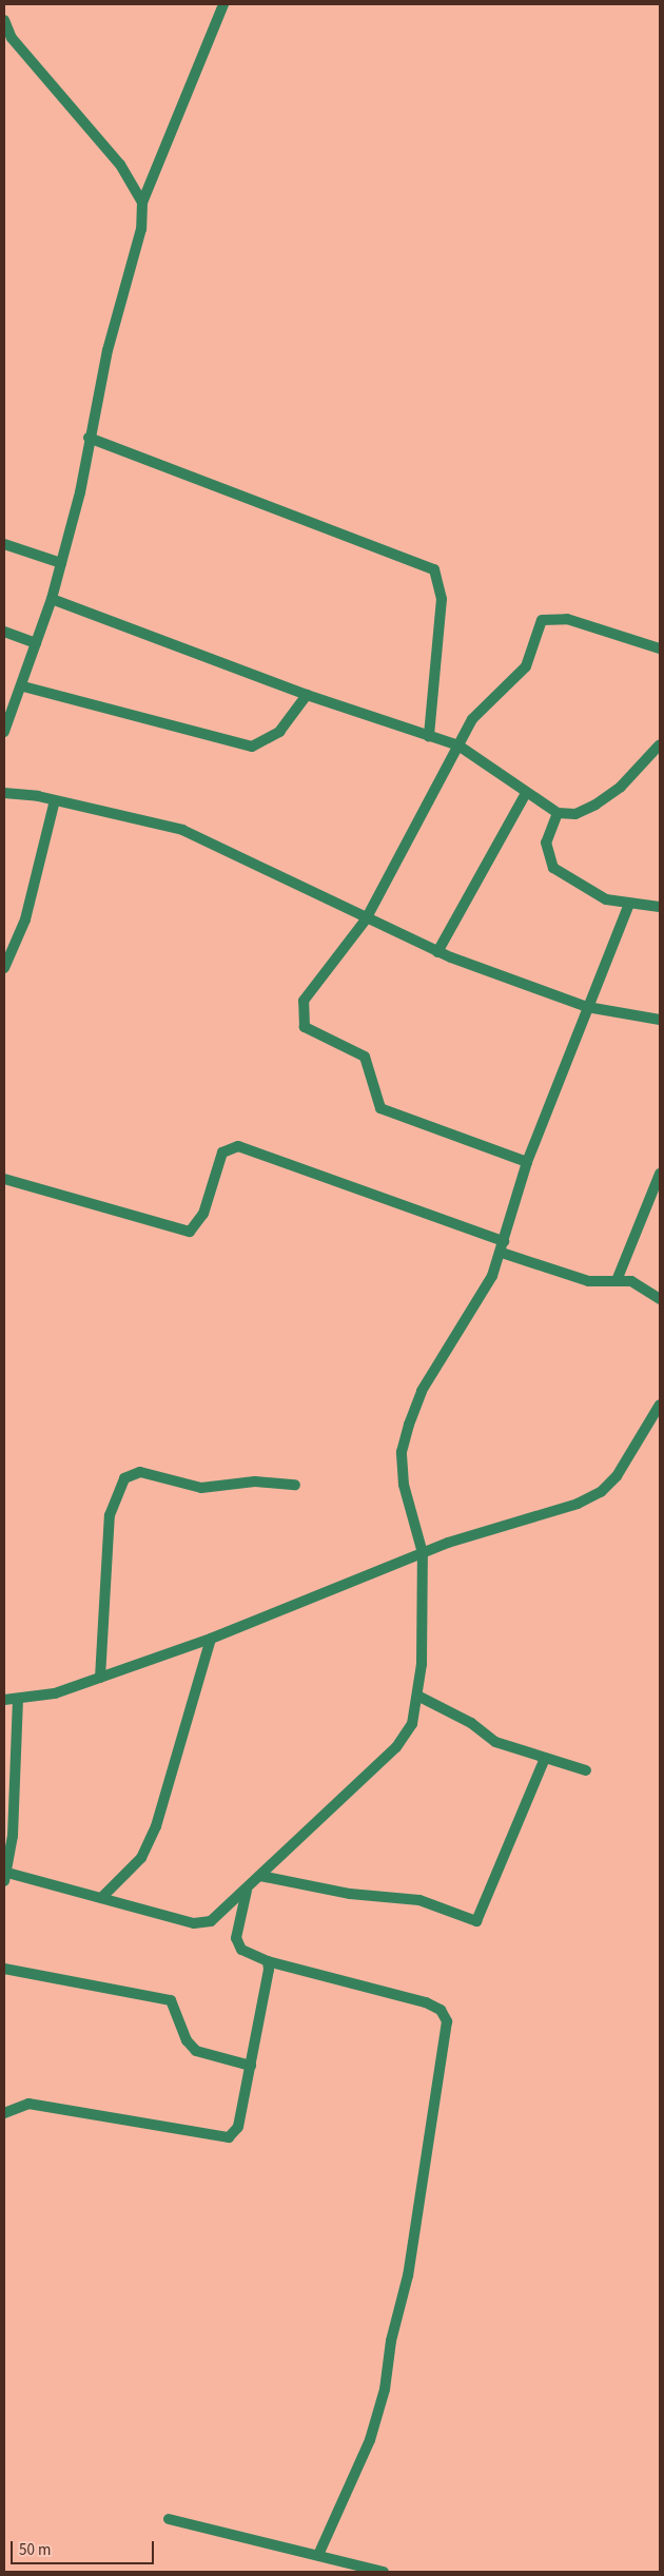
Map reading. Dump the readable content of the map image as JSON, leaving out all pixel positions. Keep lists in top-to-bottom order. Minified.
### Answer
{"scale_bar":"50 m"}
